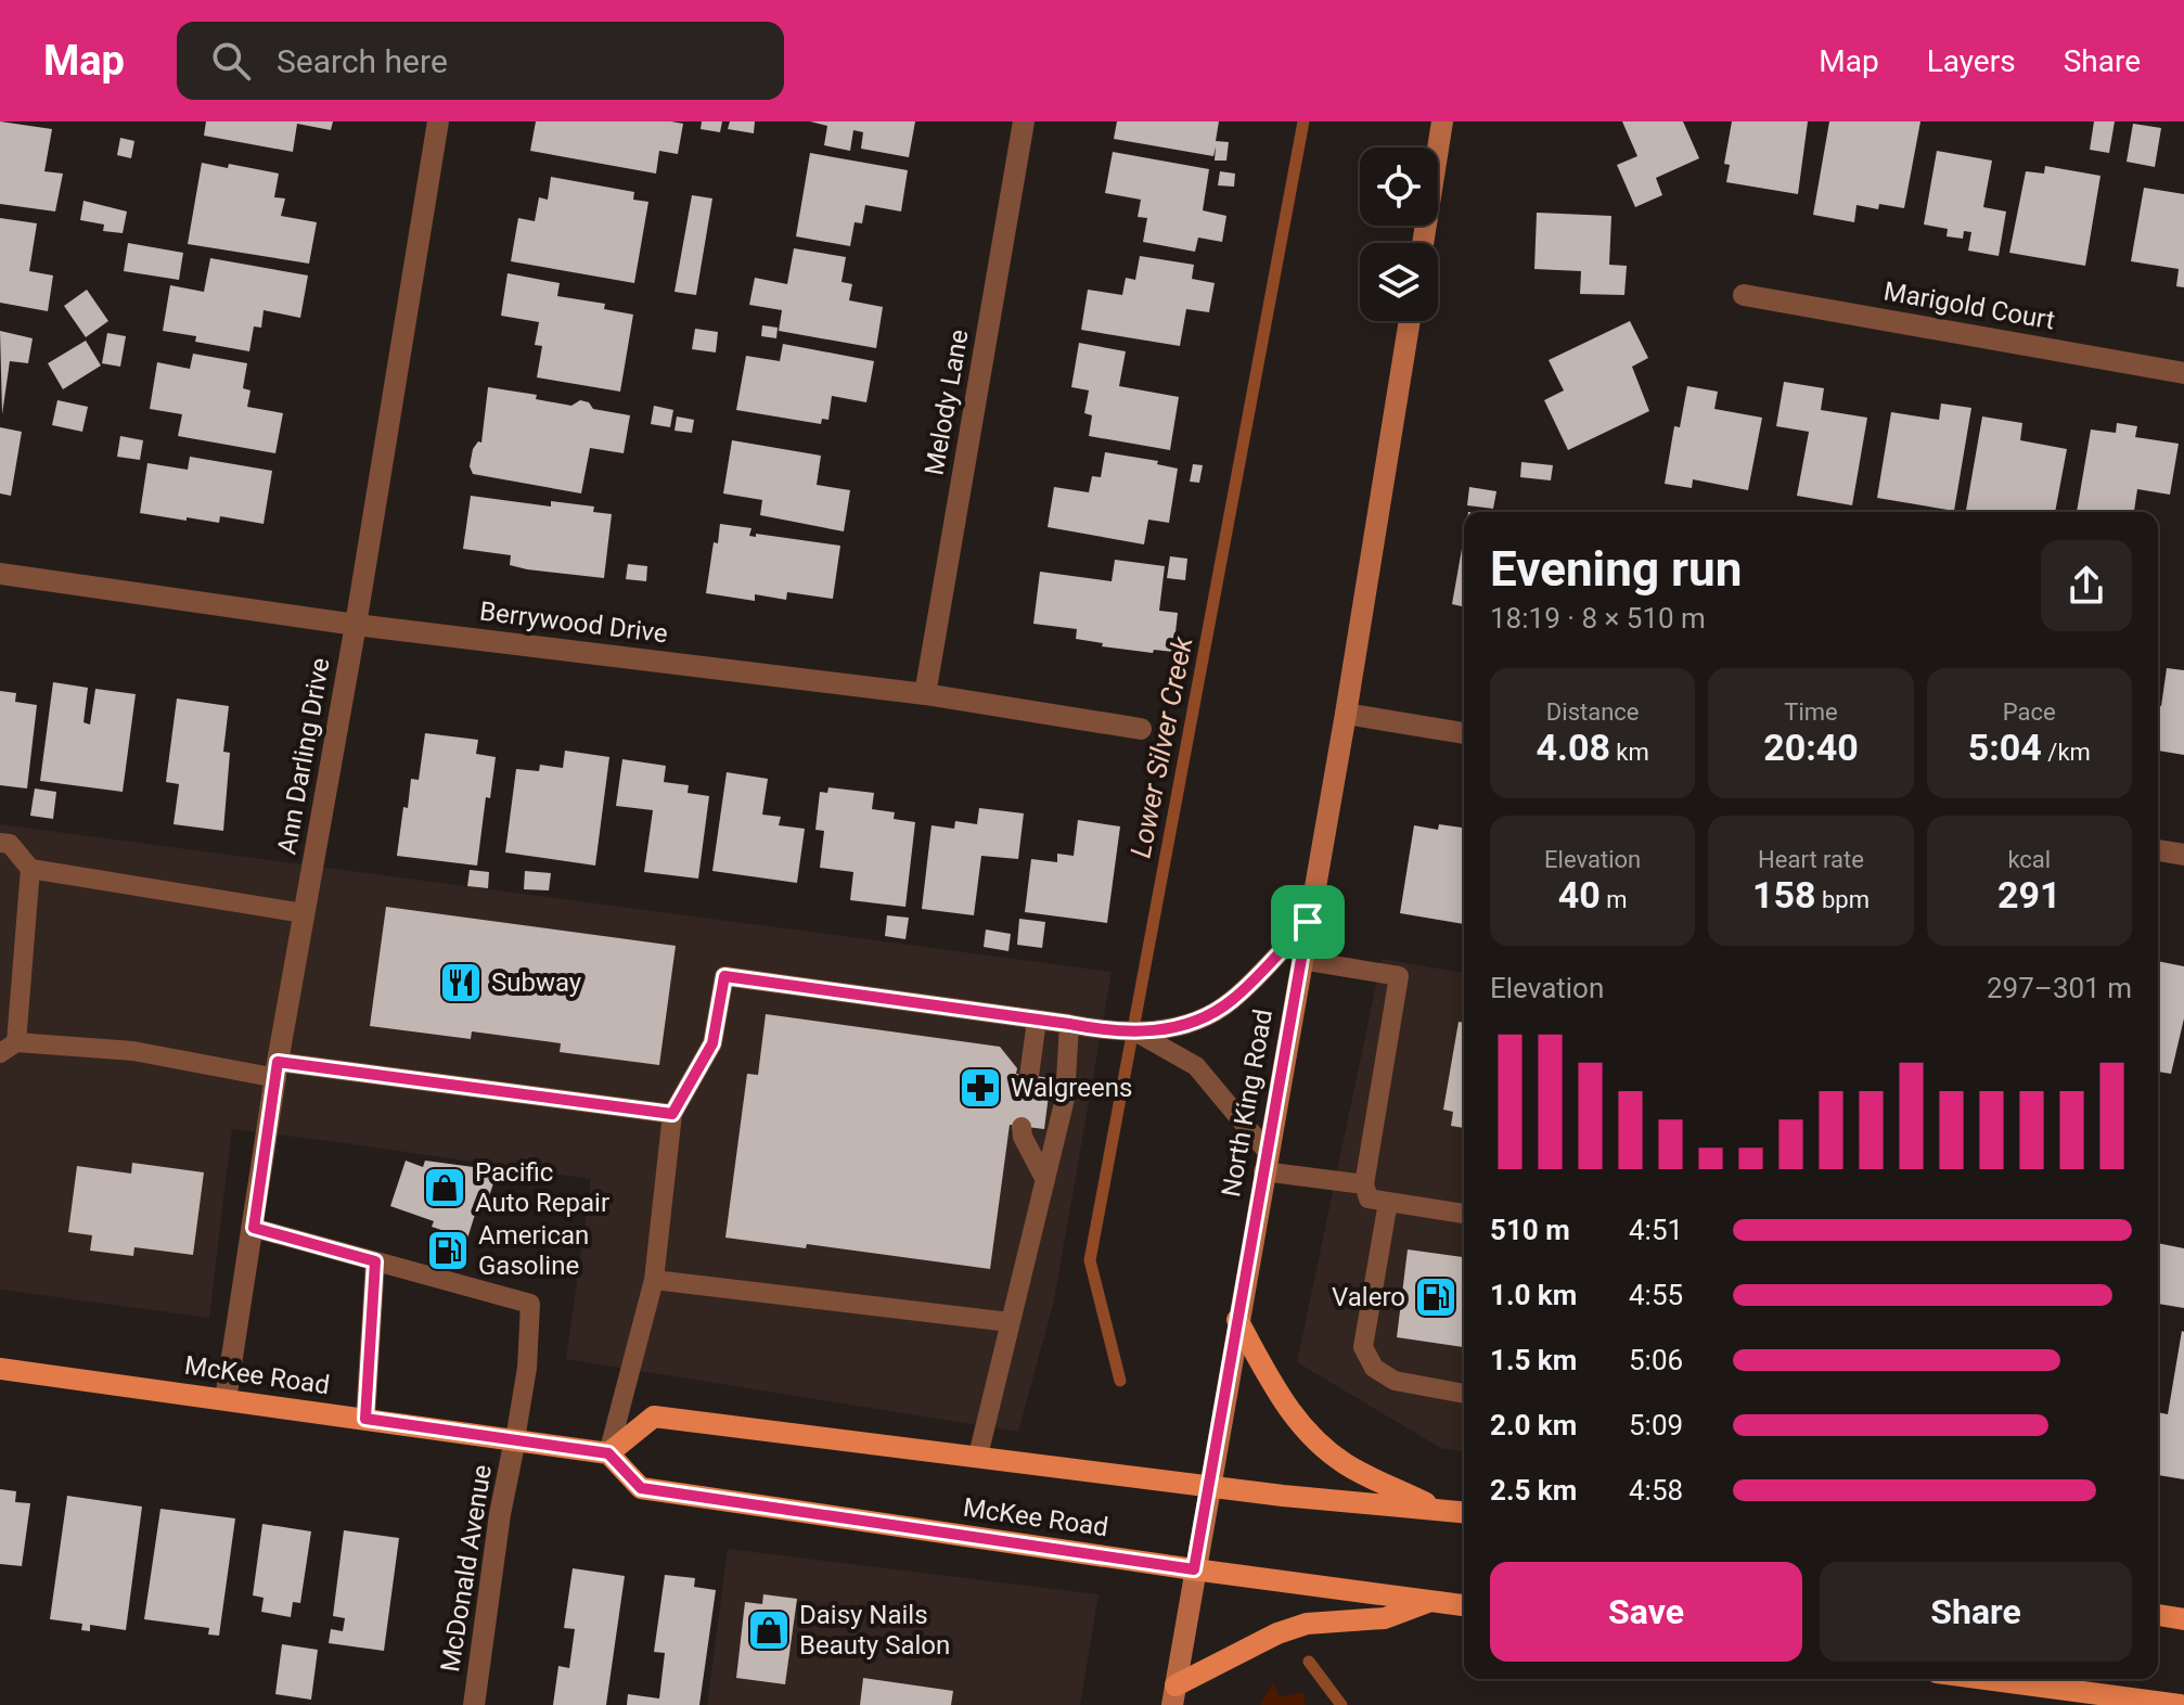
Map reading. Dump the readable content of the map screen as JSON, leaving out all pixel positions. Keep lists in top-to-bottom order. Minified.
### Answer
{"streets":{"main road":["North King Road","McKee Road"],"street":["Marigold Court","Melody Lane","Berrywood Drive","Ann Darling Drive","McDonald Avenue"]},"crossings":[["Melody Lane","Berrywood Drive"],["Berrywood Drive","Ann Darling Drive"],["Ann Darling Drive","McKee Road"],["North King Road","McKee Road"],["McKee Road","McDonald Avenue"]],"water":["Lower Silver Creek"],"places":{"restaurant":["Subway"],"pharmacy":["Walgreens"],"shop":["Pacific Auto Repair","Daisy Nails Beauty Salon"],"fuel station":["American Gasoline","Valero"]},"page":{"header":"Map","search":"Search here","nav":["Map","Layers","Share"],"heading":["Evening run","18:19 · 8 × 510 m"],"stats":[["Distance","4.08 km"],["Time","20:40"],["Pace","5:04 /km"],["Elevation","40 m"],["Heart rate","158 bpm"],["kcal","291"]],"chart":["Elevation","297–301 m"],"list":[{"name":"510 m","note":"4:51"},{"name":"1.0 km","note":"4:55"},{"name":"1.5 km","note":"5:06"},{"name":"2.0 km","note":"5:09"},{"name":"2.5 km","note":"4:58"}],"buttons":["Save","Share"]}}
